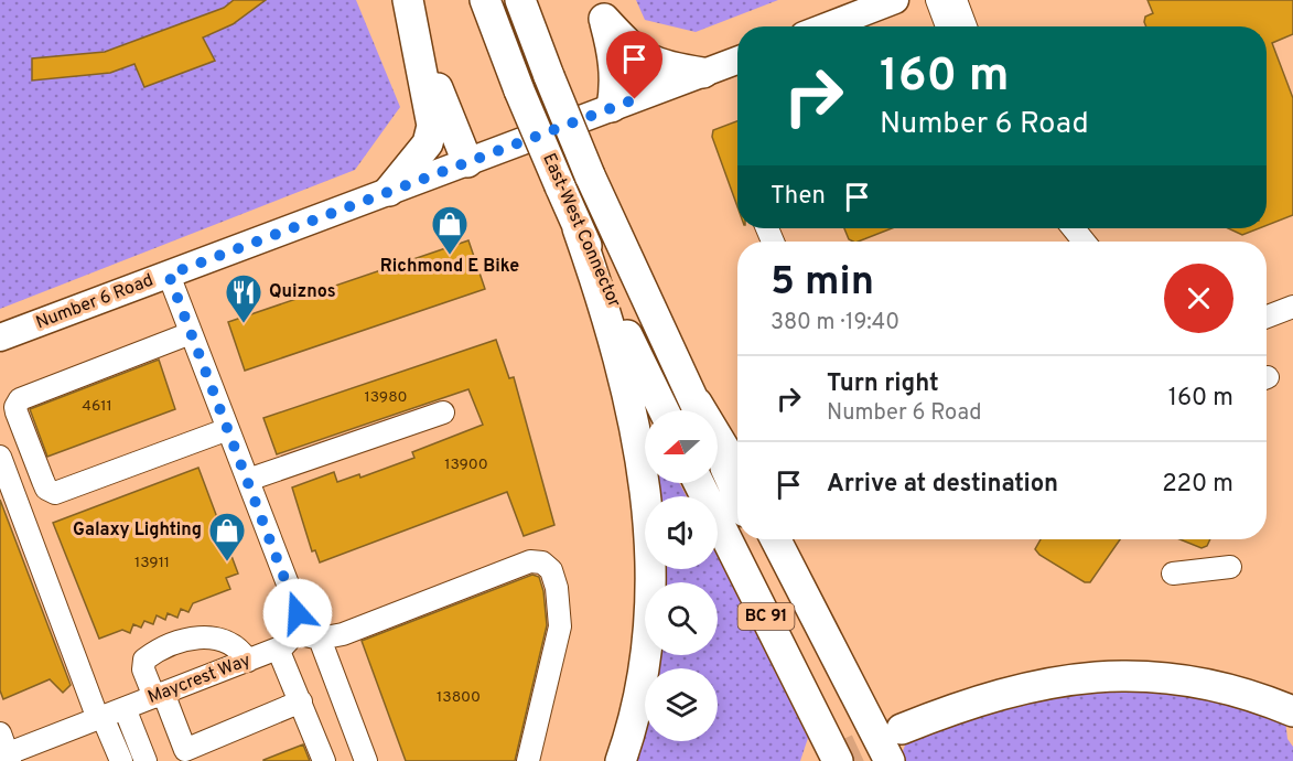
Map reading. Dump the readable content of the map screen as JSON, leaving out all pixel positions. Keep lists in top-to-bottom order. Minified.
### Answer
{"streets":{"highway":["East-West Connector","BC 91"],"main road":["Number 6 Road"],"street":["Maycrest Way"]},"places":{"shop":["Richmond E Bike","Galaxy Lighting"],"restaurant":["Quiznos"]},"house_numbers":["13980","4611","13900","13911","13800"],"north":"left","page":{"turn":["160 m","Number 6 Road"],"then":"Then","heading":["5 min","380 m · 19:40"],"list":[{"name":"Turn right","note":"Number 6 Road","value":"160 m"},{"name":"Arrive at destination","value":"220 m"}]}}
